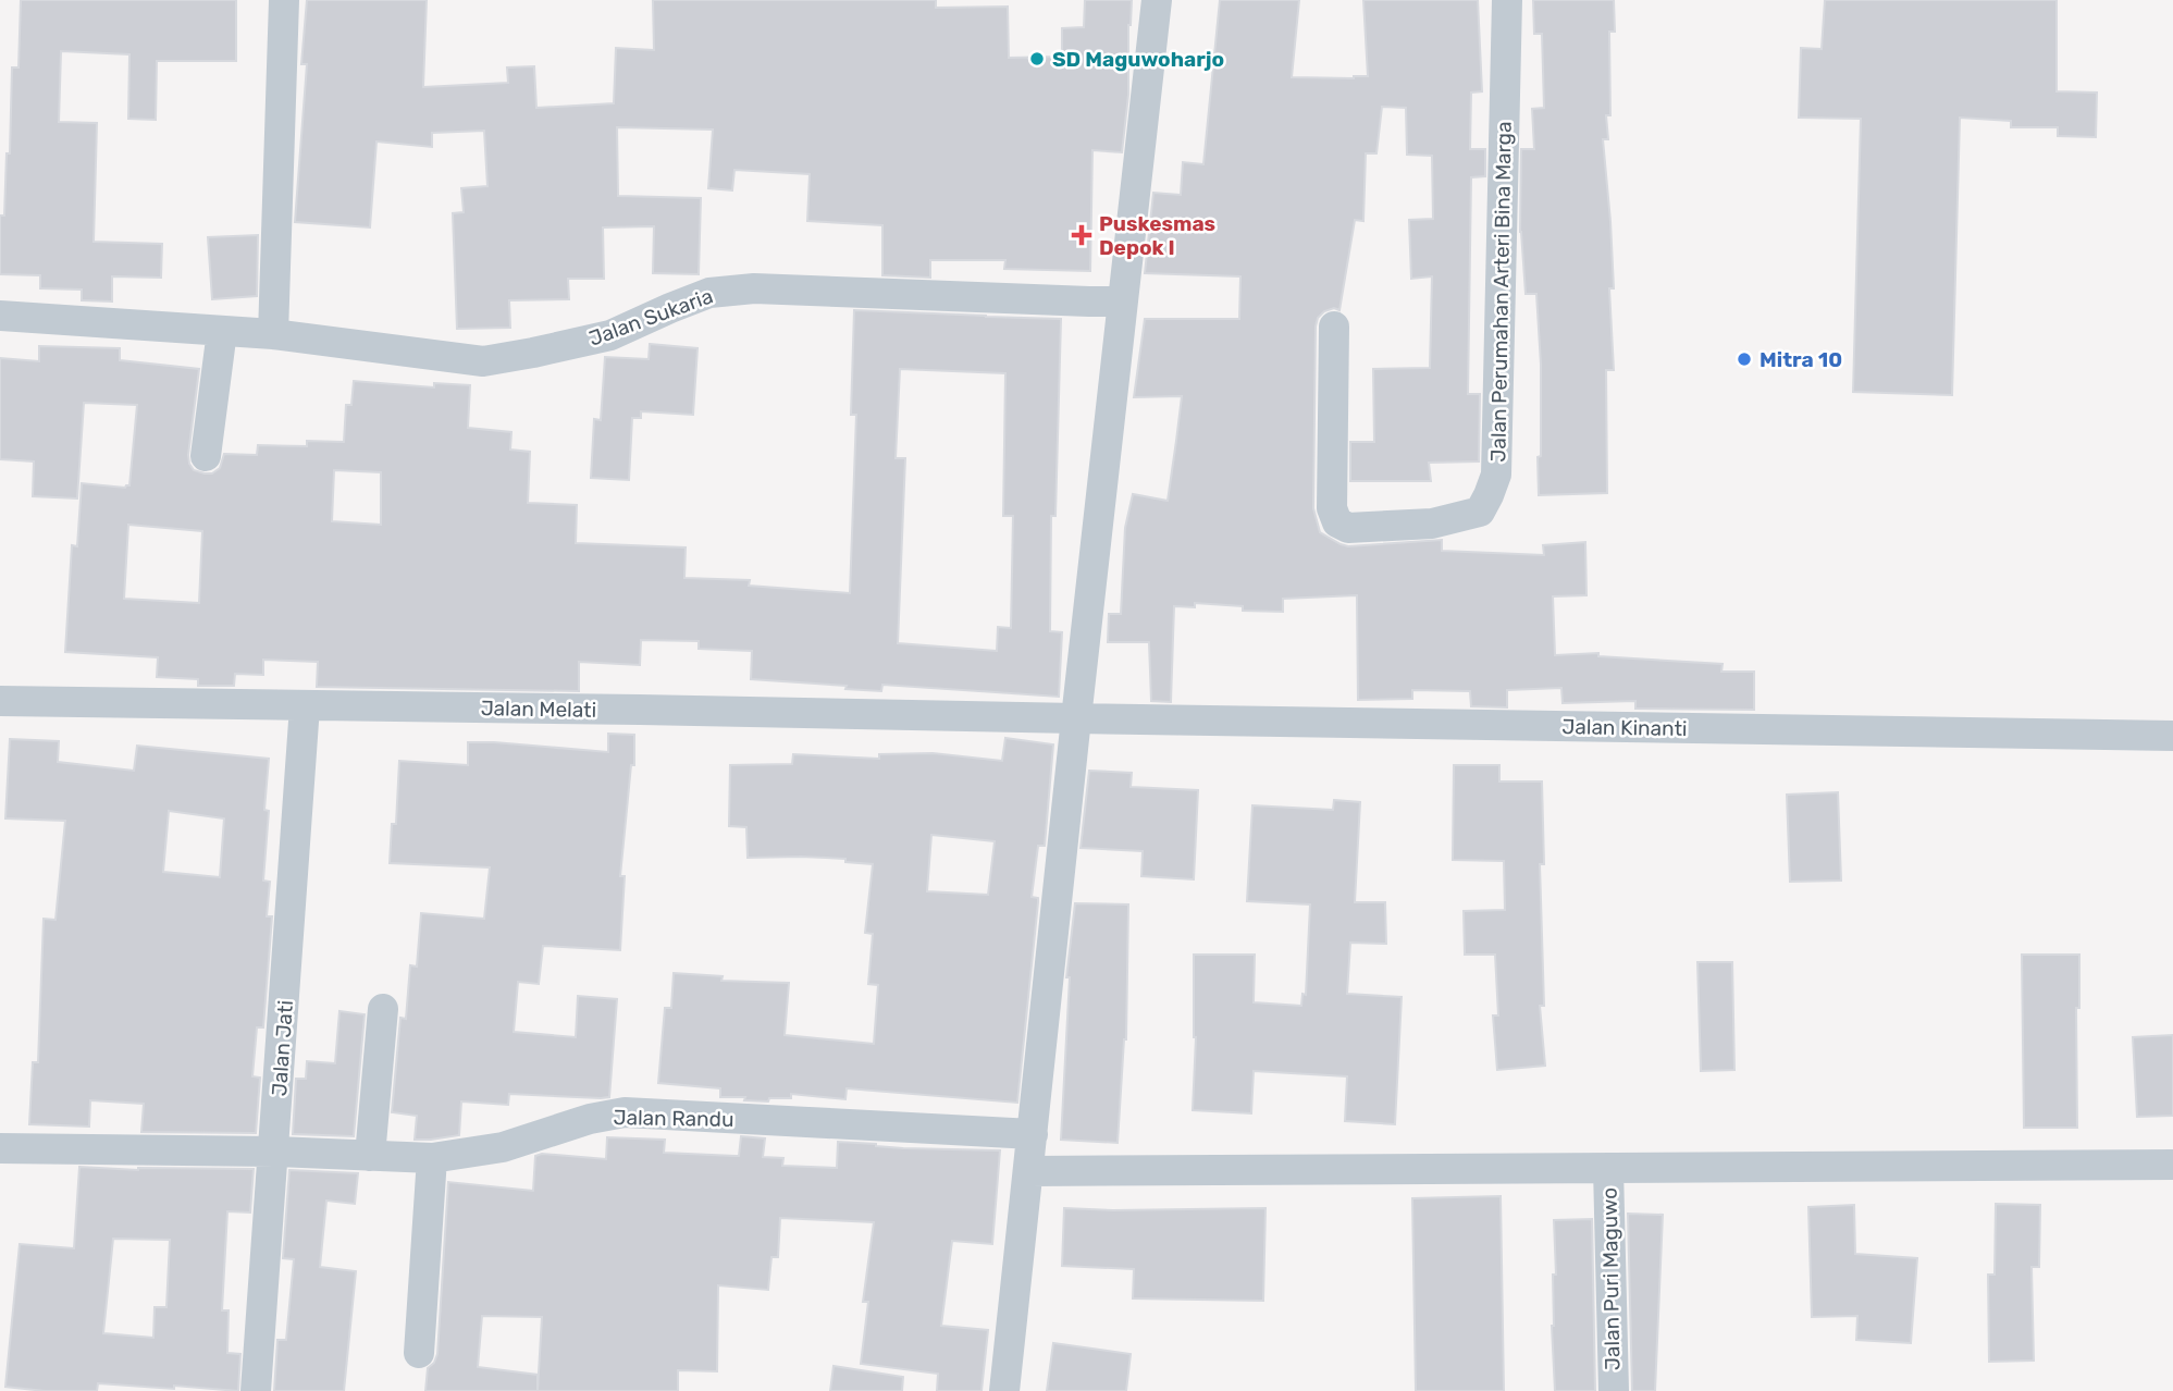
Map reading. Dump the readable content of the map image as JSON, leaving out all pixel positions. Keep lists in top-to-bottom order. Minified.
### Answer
{"streets":{"street":["Jalan Perumahan Arteri Bina Marga","Jalan Sukaria","Jalan Melati","Jalan Kinanti","Jalan Jati","Jalan Randu","Jalan Puri Maguwo"]},"crossings":[["Jalan Melati","Jalan Kinanti"],["Jalan Melati","Jalan Jati"],["Jalan Jati","Jalan Randu"]],"places":{"other":["SD Maguwoharjo","Mitra 10"],"health":["Puskesmas Depok I"]}}
